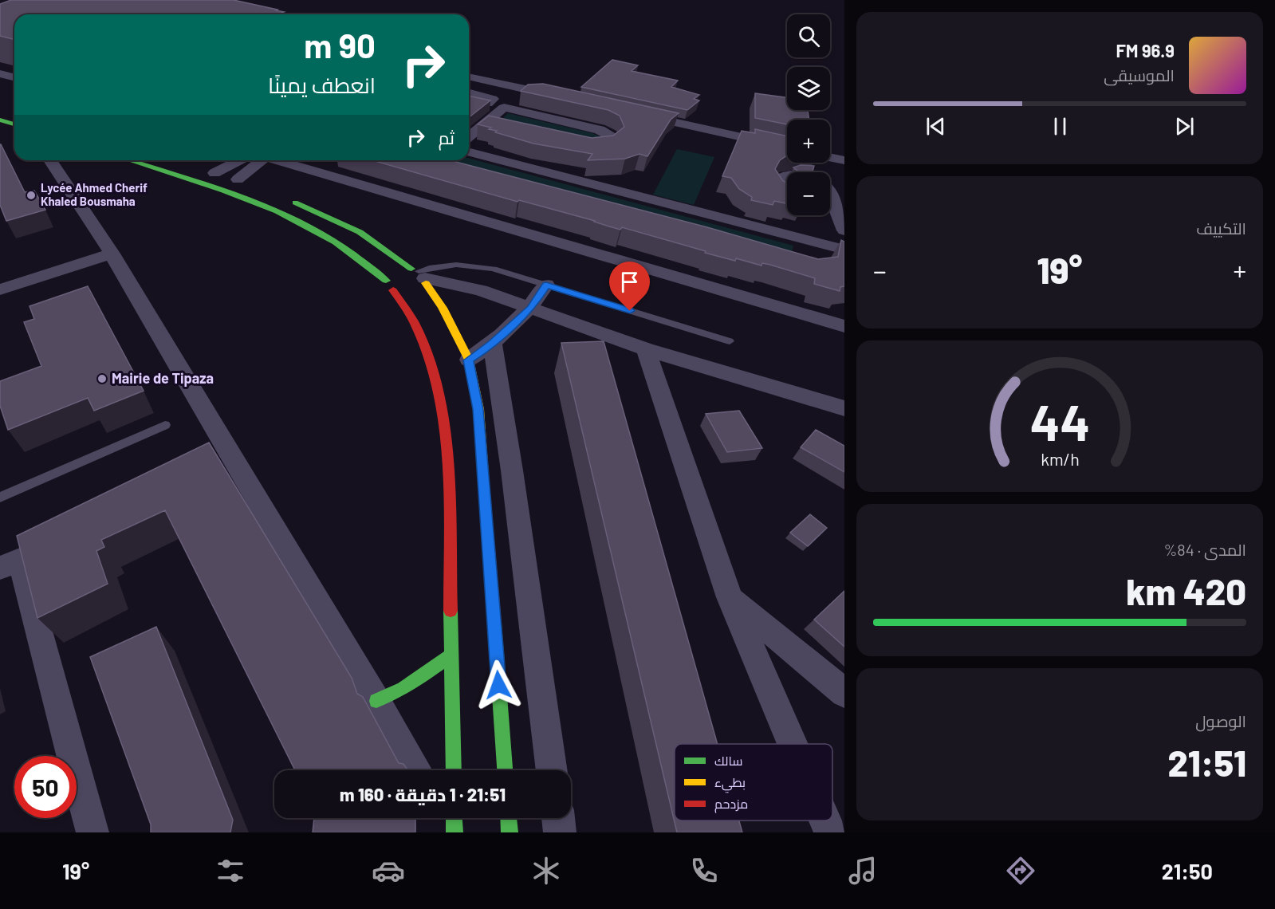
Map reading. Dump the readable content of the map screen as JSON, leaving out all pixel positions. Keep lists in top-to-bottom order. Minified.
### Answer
{"places":["Lycée Ahmed Cherif Khaled Bousmaha","Mairie de Tipaza"],"legend":["سالك","بطيء","مزدحم"],"page":{"map_buttons":["+","−"],"turn":["90 m","انعطف يمينًا"],"song":["96.9 FM","الموسيقى"],"then":"ثم","tile":["التكييف",["المدى · 84%","420 km"],["الوصول","21:51"]],"heat":["−","19°","+"],"limit":"50","trip":"21:51 · 1 دقيقة · 160 m","tabs":["21:50","19°"],"gauge":["44","km/h"]}}
